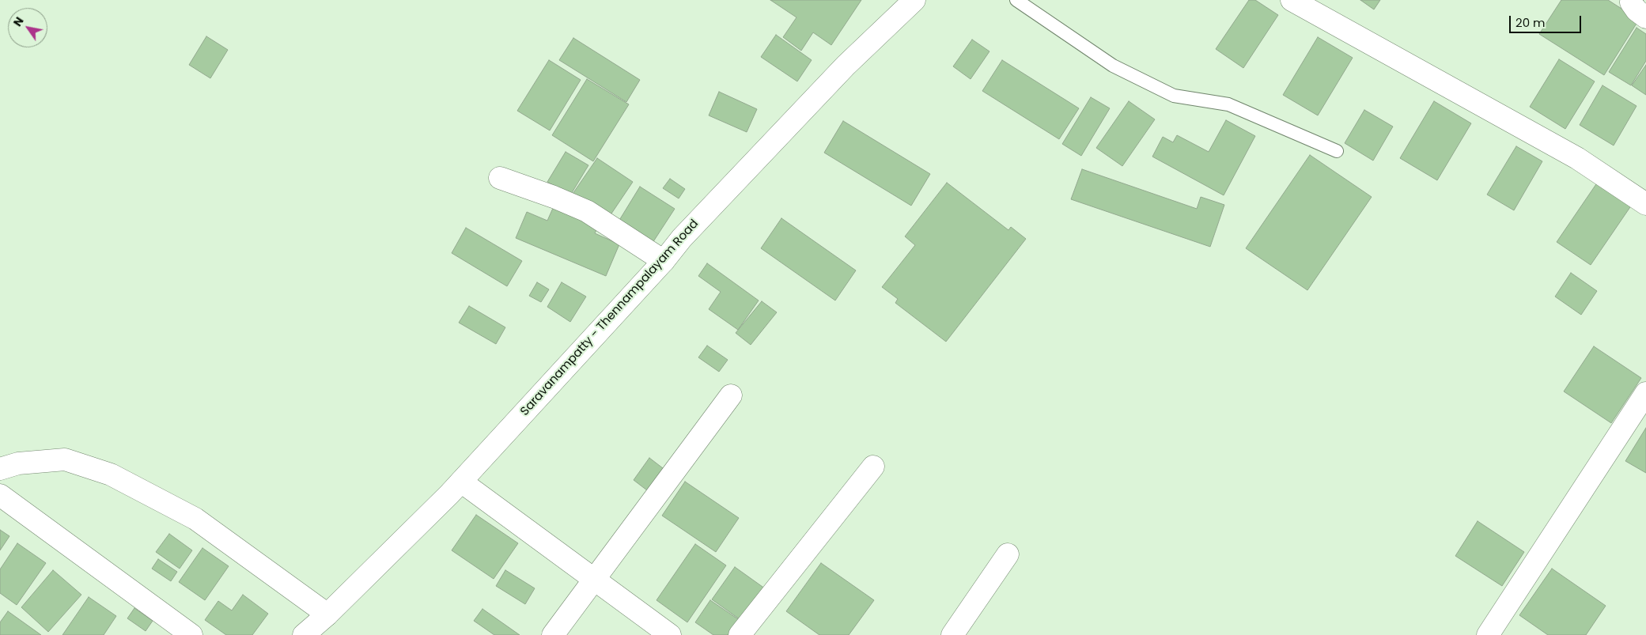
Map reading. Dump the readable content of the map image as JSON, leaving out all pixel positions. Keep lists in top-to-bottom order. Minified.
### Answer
{"streets":{"street":["Saravanampatty - Thennampalayam Road"]},"scale_bar":"20 m","north":"top left"}
